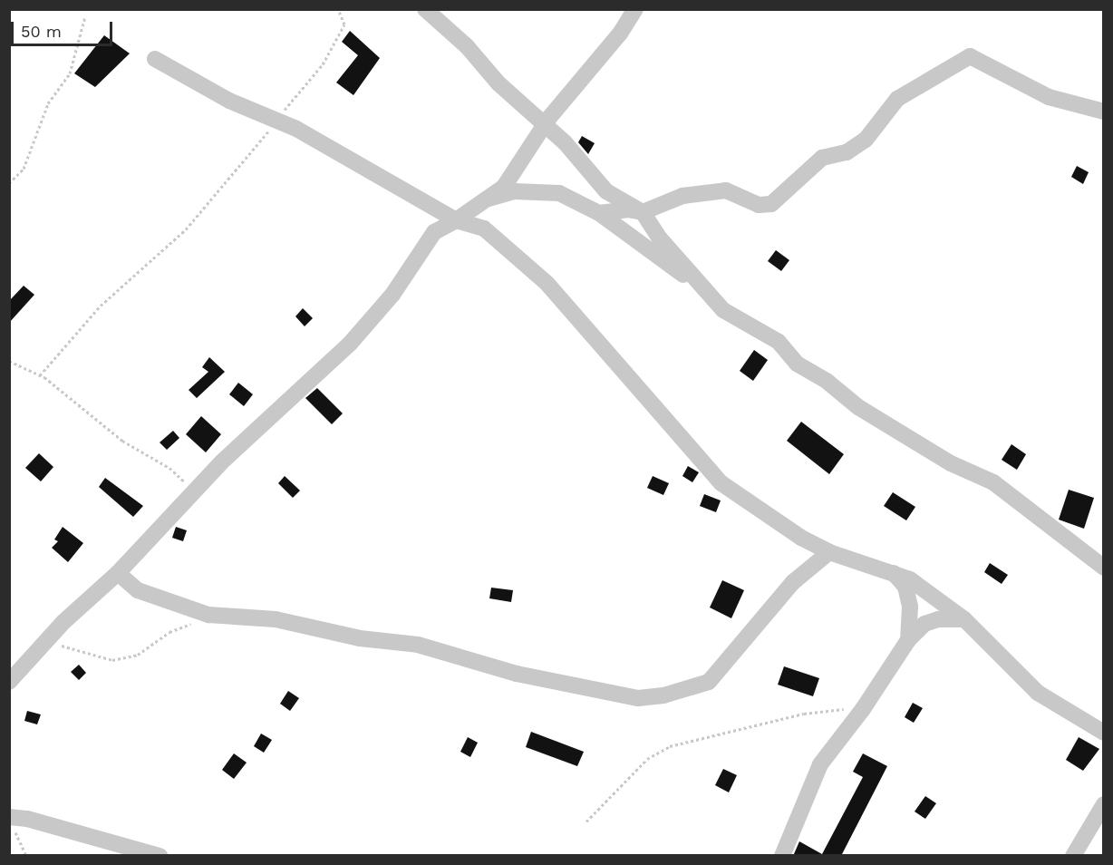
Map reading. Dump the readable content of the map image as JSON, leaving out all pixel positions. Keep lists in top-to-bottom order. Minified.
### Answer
{"scale_bar":"50 m"}
